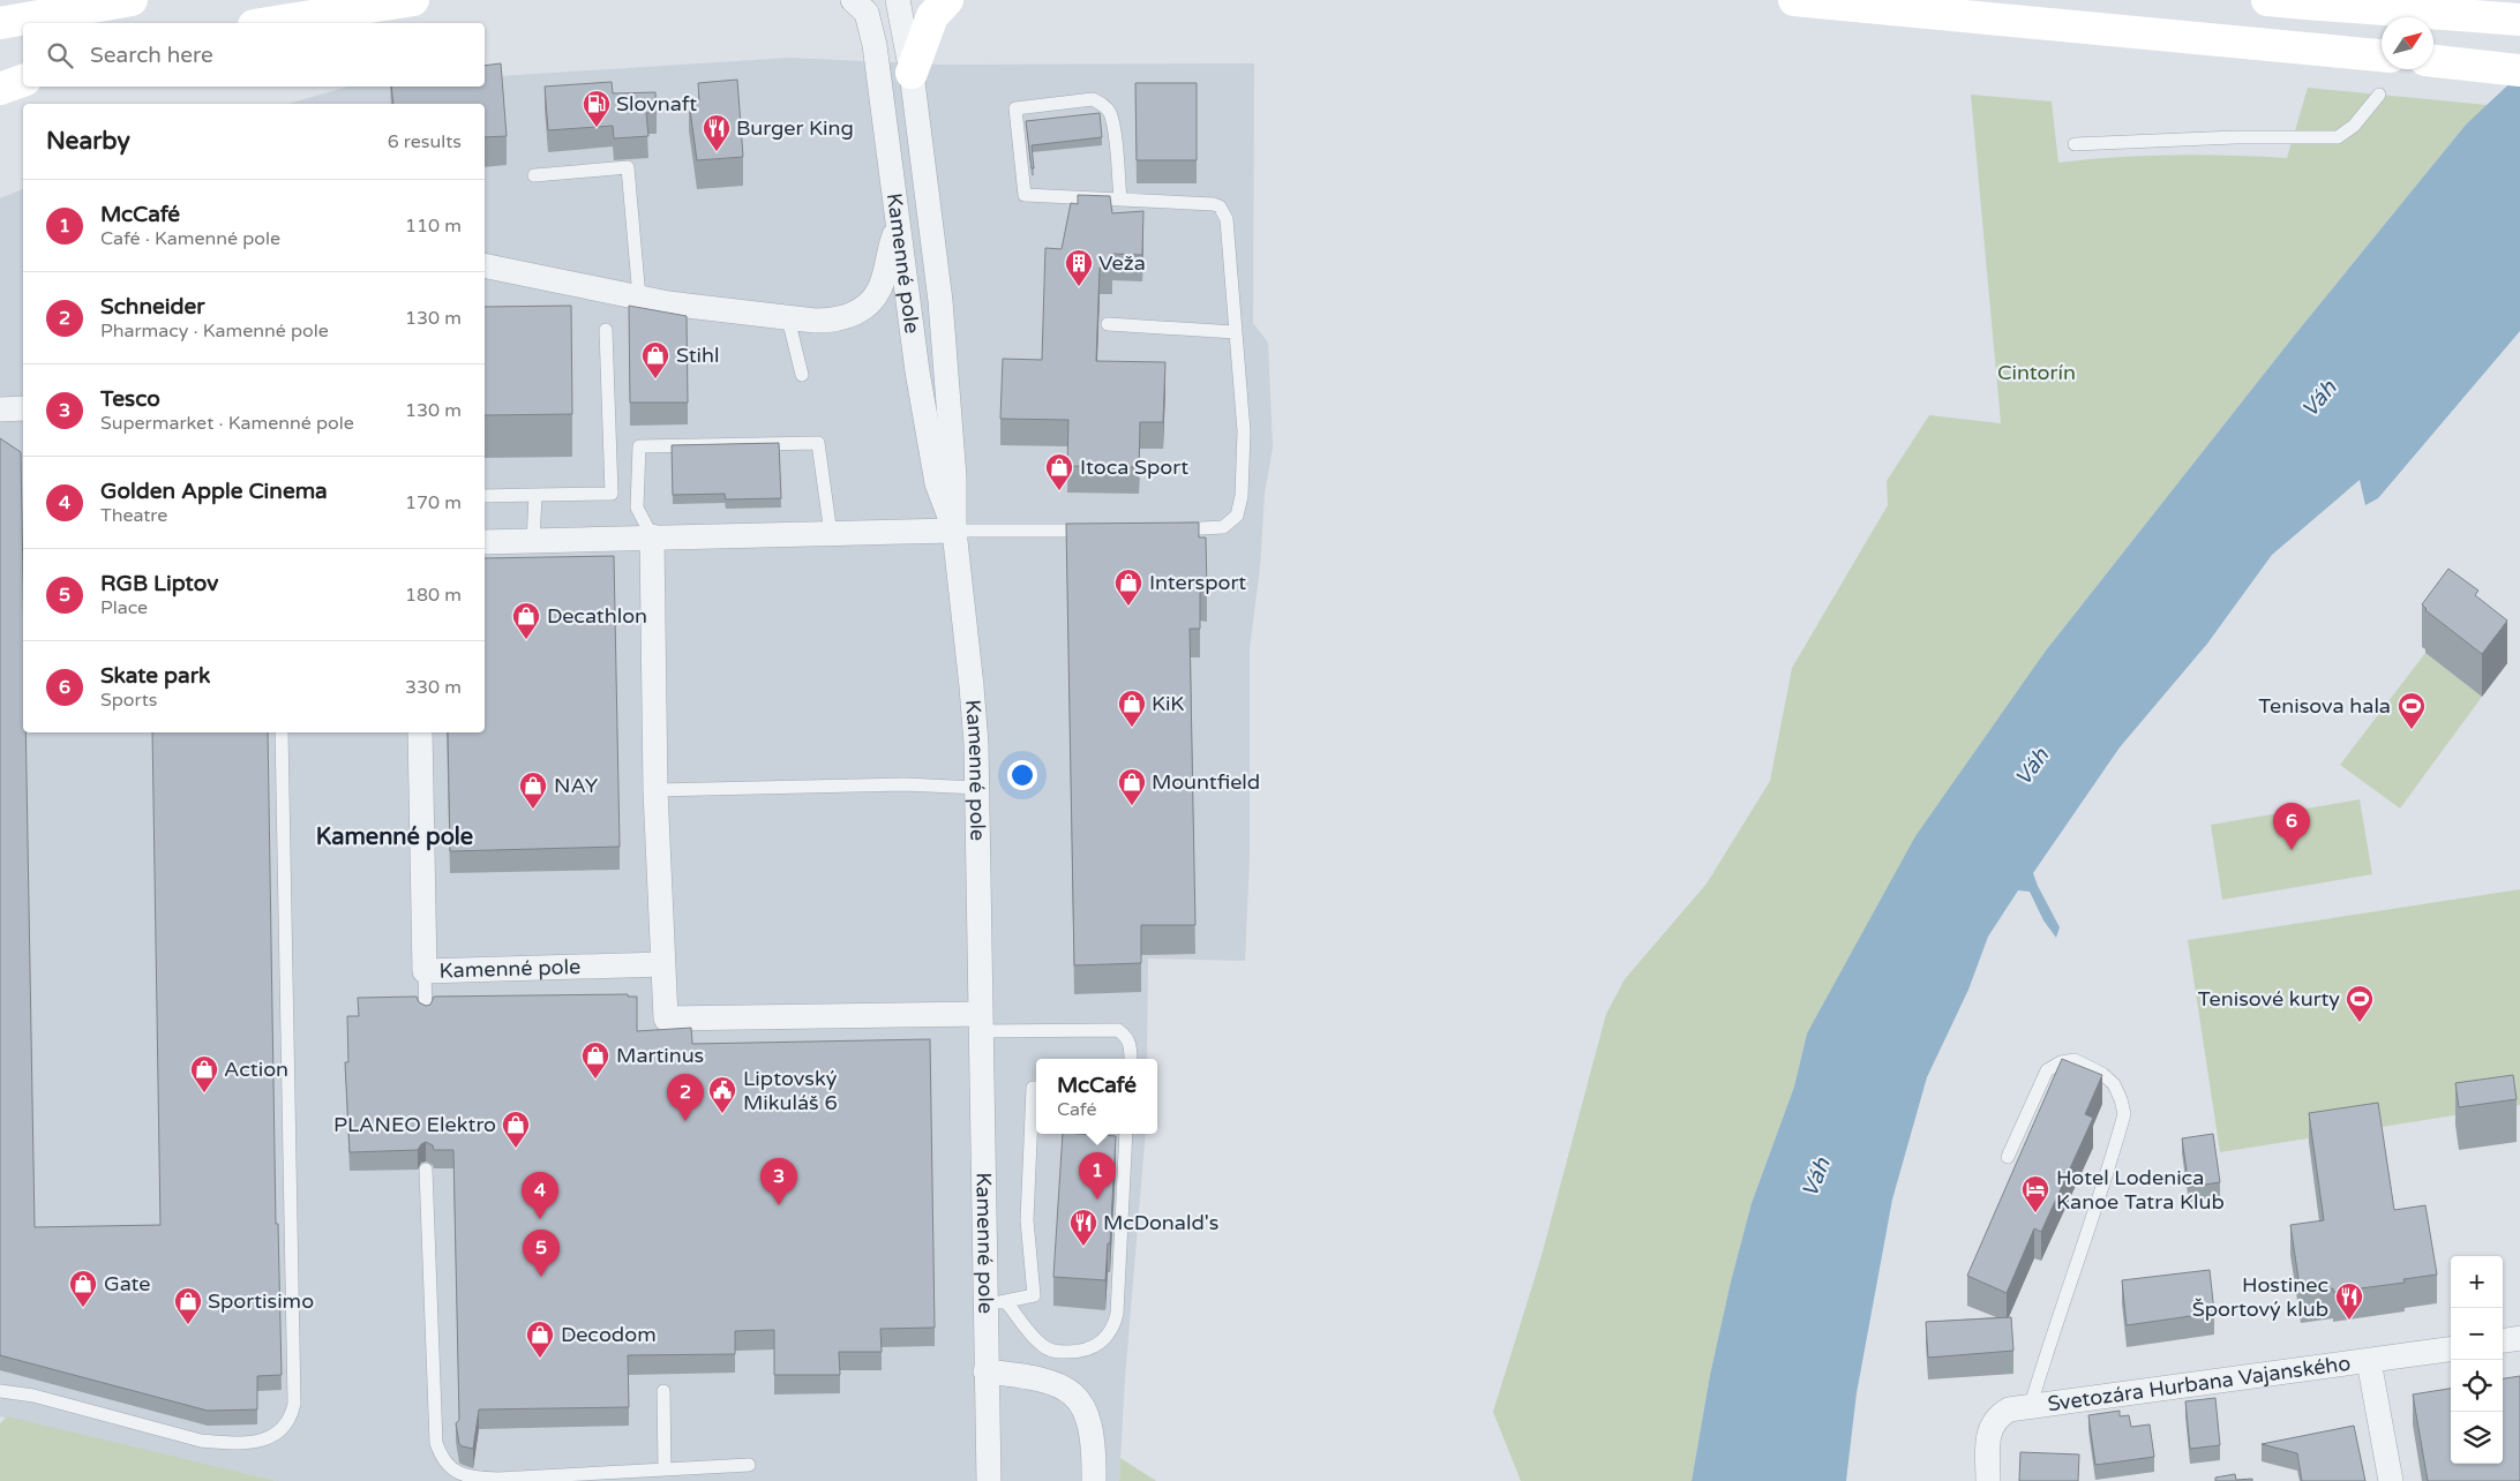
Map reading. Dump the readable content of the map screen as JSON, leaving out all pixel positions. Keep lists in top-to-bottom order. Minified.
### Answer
{"streets":{"street":["Kamenné pole","Svetozára Hurbana Vajanského"]},"districts":["Kamenné pole"],"water":["Váh"],"parks":["Cintorín"],"places":{"fuel station":["Slovnaft"],"restaurant":["Burger King","McDonald's","Hostinec Športový klub"],"building":["Veža"],"shop":["Stihl","Itoca Sport","Intersport","Decathlon","KiK","Mountfield","NAY","Martinus","Action","PLANEO Elektro","Gate","Sportisimo","Decodom"],"sports":["Tenisova hala","Tenisové kurty"],"public building":["Liptovský Mikuláš 6"],"hotel":["Hotel Lodenica Kanoe Tatra Klub"]},"north":"top right","page":{"search":"Search here","heading":["Nearby","6 results"],"list":[{"mark":"1","name":"McCafé","note":"Café · Kamenné pole","value":"110 m"},{"mark":"2","name":"Schneider","note":"Pharmacy · Kamenné pole","value":"130 m"},{"mark":"3","name":"Tesco","note":"Supermarket · Kamenné pole","value":"130 m"},{"mark":"4","name":"Golden Apple Cinema","note":"Theatre","value":"170 m"},{"mark":"5","name":"RGB Liptov","note":"Place","value":"180 m"},{"mark":"6","name":"Skate park","note":"Sports","value":"330 m"}],"pins":["6","2","1","3","4","5"],"popup":["McCafé","Café"],"map_buttons":["+","−"]}}
